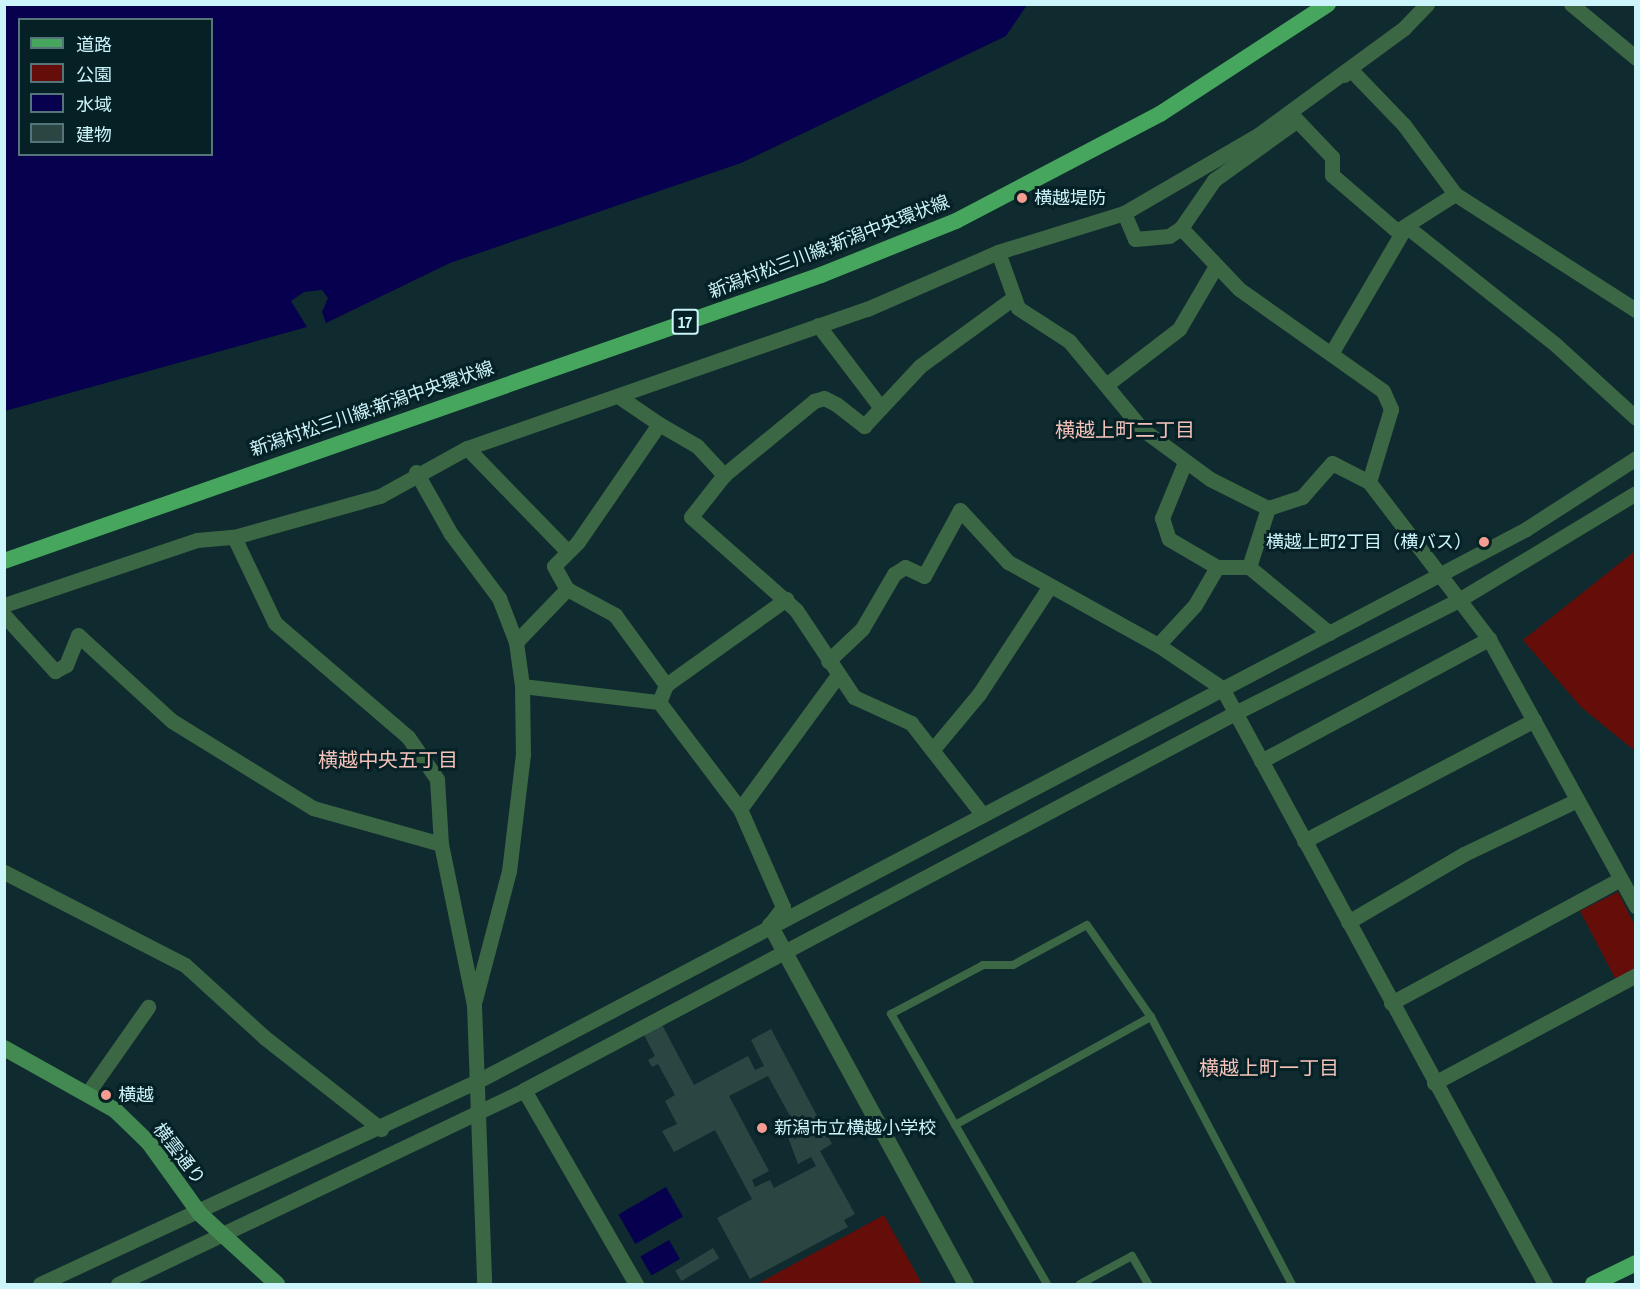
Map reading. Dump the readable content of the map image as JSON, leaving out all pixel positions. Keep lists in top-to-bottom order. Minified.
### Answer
{"streets":{"main road":["新潟村松三川線;新潟中央環状線","17","横雲通り"]},"districts":["横越上町二丁目","横越中央五丁目","横越上町一丁目"],"places":["横越堤防","横越上町2丁目（横バス）","横越","新潟市立横越小学校"],"legend":["道路","公園","水域","建物"]}
